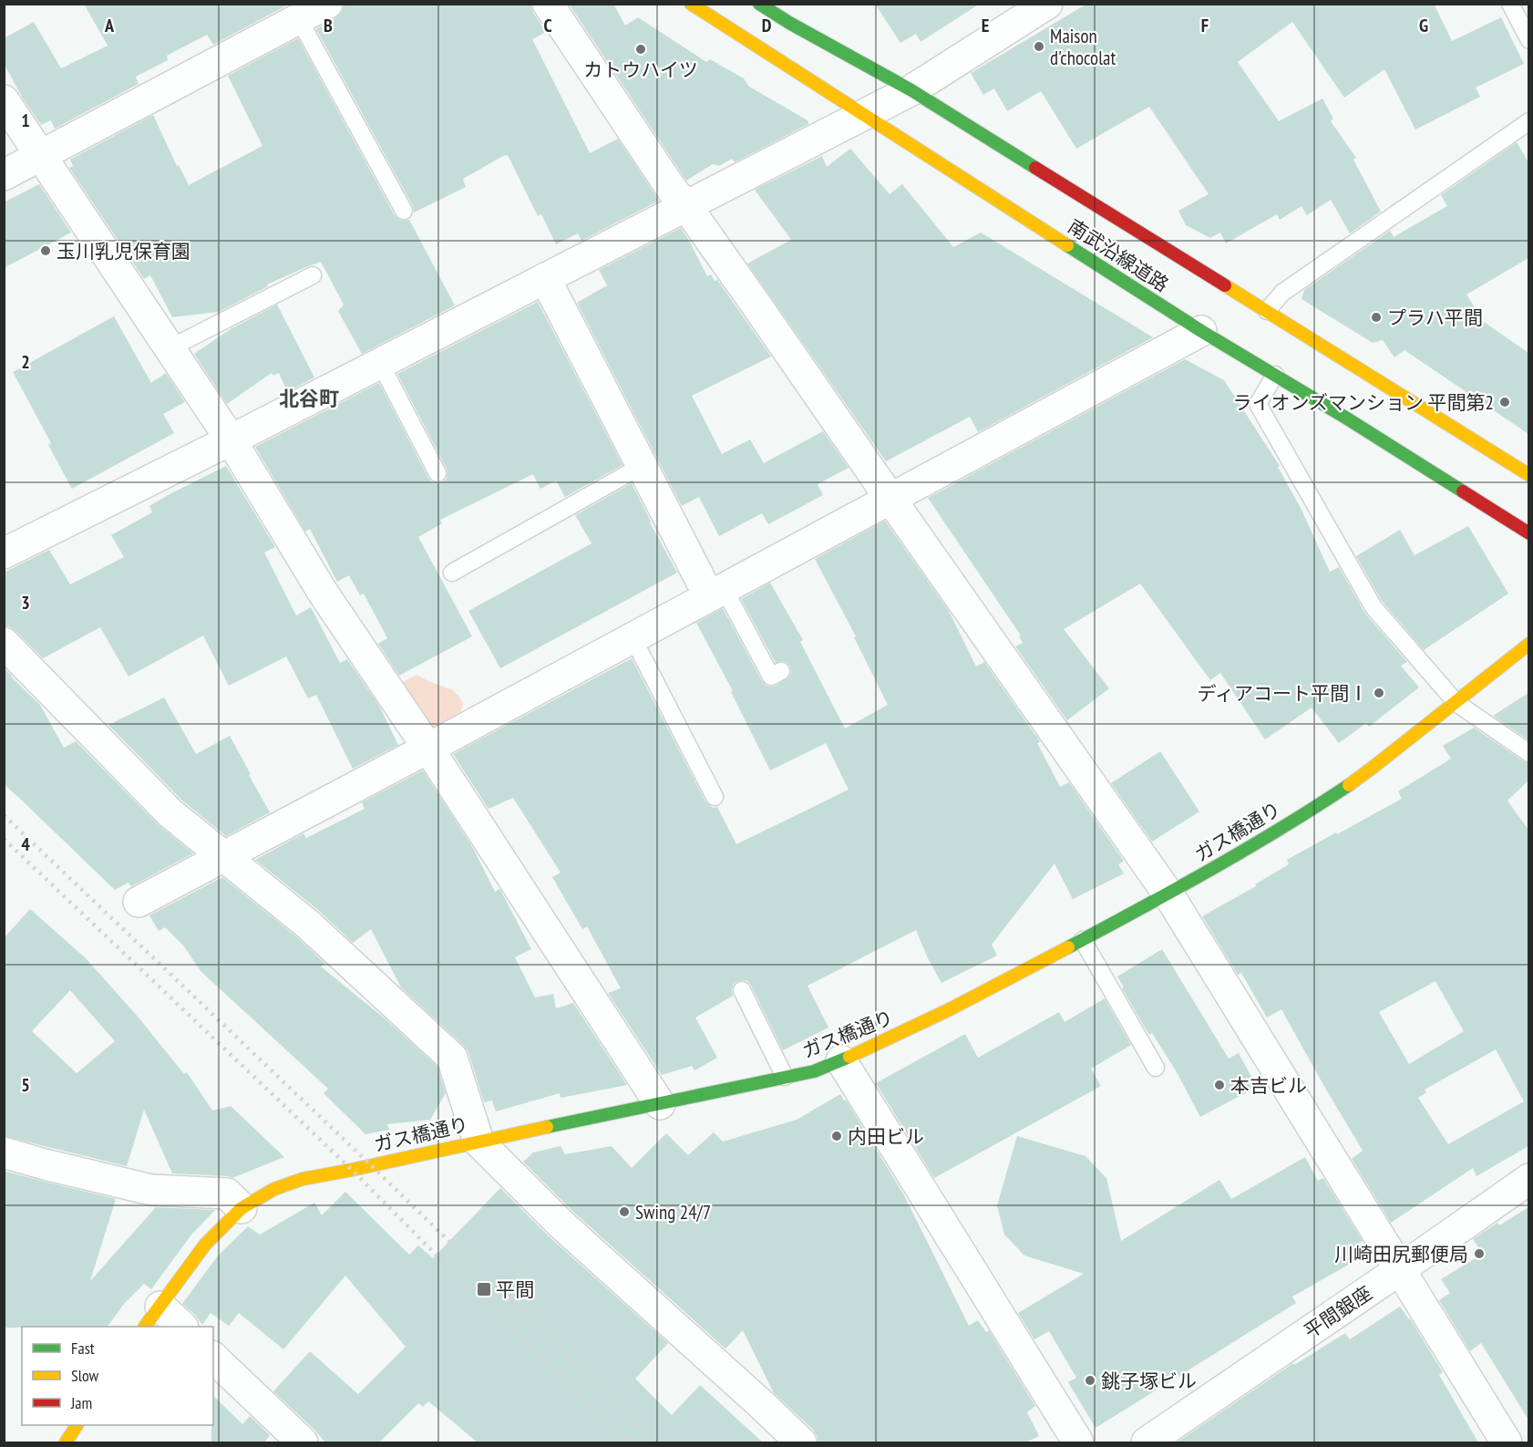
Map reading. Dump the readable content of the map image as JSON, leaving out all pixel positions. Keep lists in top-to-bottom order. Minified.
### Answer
{"streets":{"street":["南武沿線道路","ガス橋通り","平間銀座"]},"districts":["北谷町"],"places":{"other":["Maison d'chocolat","カトウハイツ","玉川乳児保育園","プラハ平間","ライオンズマンション 平間第2","ディアコート平間Ⅰ","本吉ビル","内田ビル","Swing 24/7","川崎田尻郵便局","銚子塚ビル"],"transit":["平間"]},"legend":["Fast","Slow","Jam"],"grid":{"columns":["A","B","C","D","E","F","G"],"rows":["1","2","3","4","5"]}}
